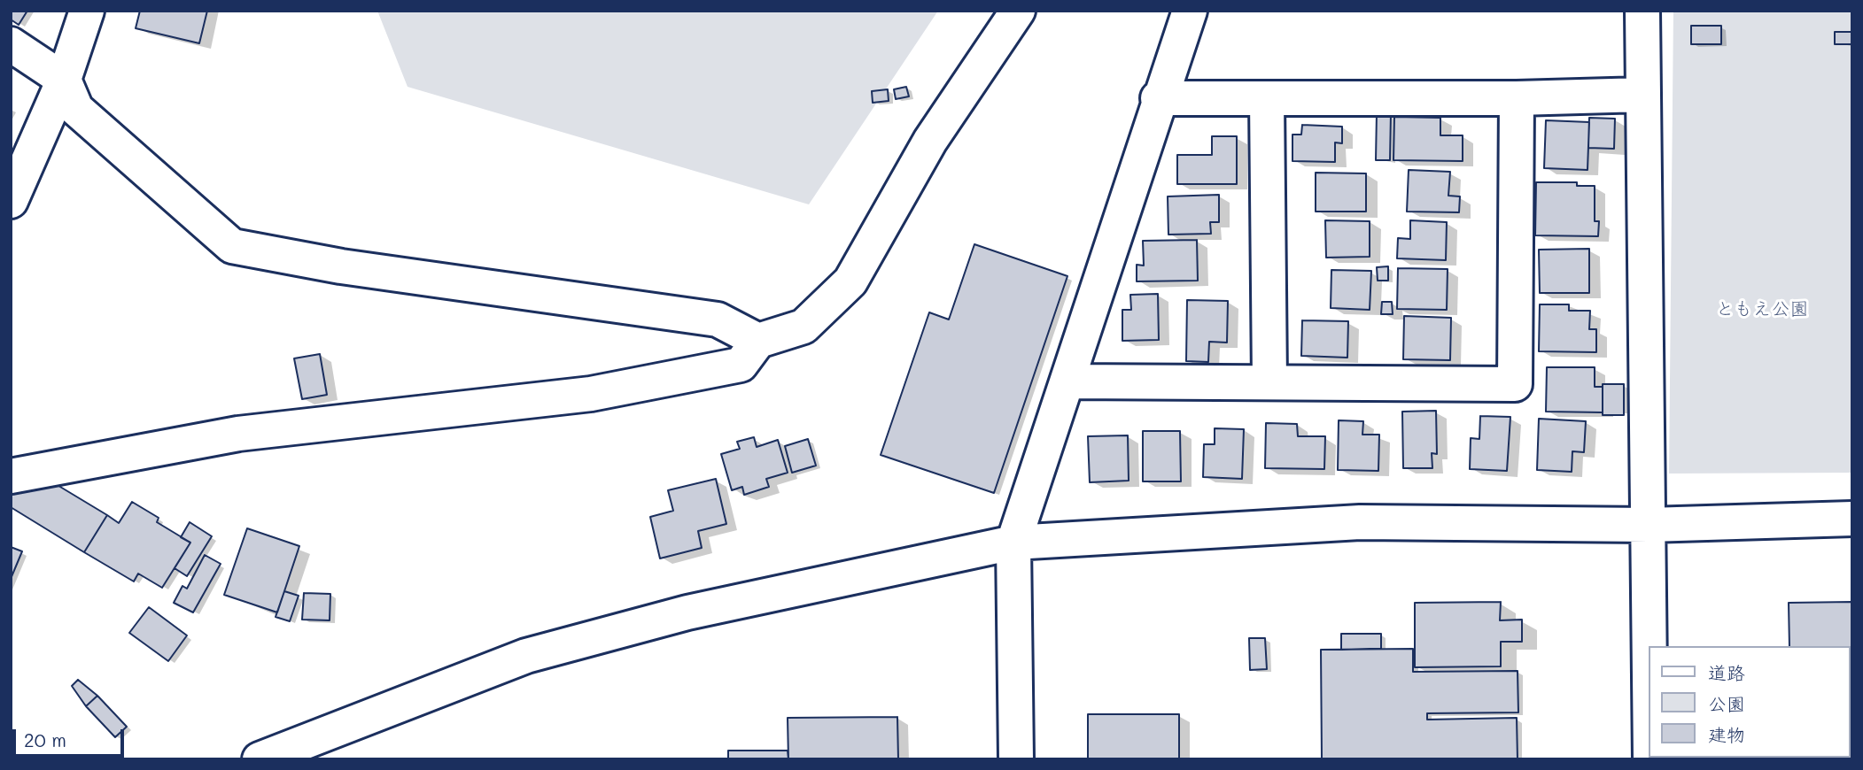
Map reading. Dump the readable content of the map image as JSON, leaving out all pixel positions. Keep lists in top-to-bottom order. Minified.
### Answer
{"parks":["ともえ公園"],"legend":["道路","公園","建物"],"scale_bar":"20 m"}
